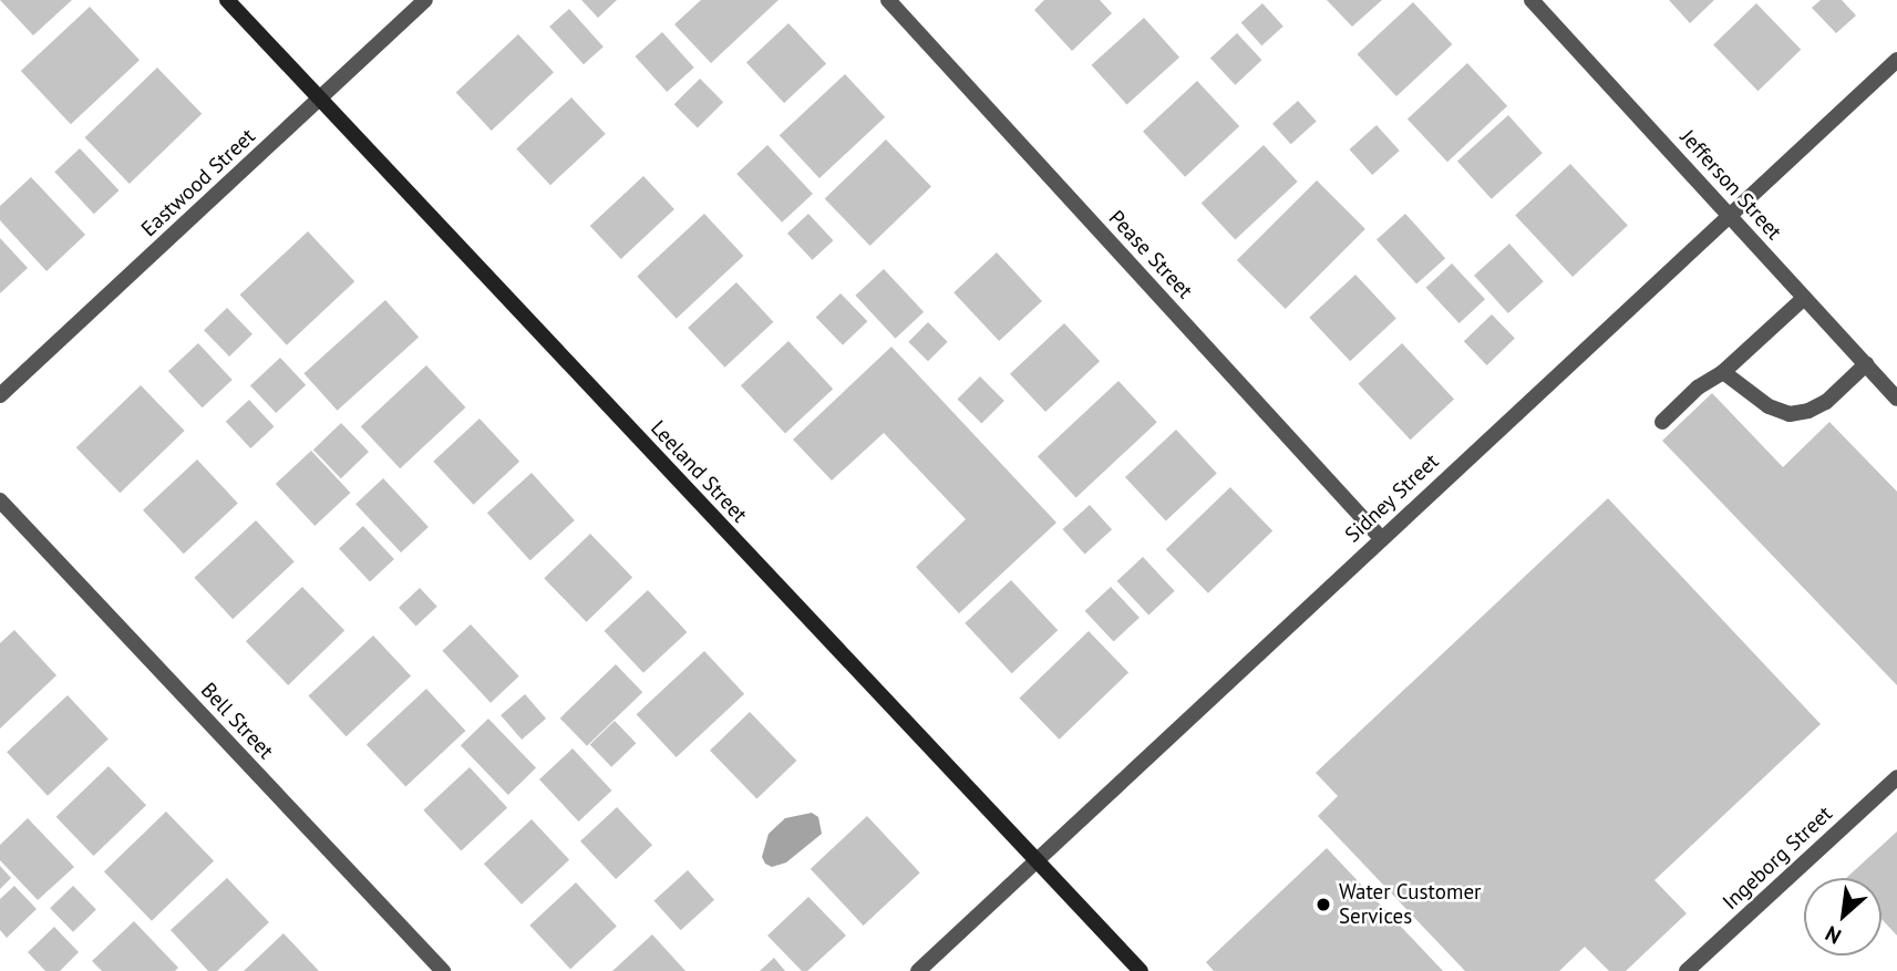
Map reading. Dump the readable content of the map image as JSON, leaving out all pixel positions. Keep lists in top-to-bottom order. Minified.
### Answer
{"streets":{"main road":["Leeland Street"],"street":["Eastwood Street","Jefferson Street","Pease Street","Sidney Street","Bell Street","Ingeborg Street"]},"crossings":[["Eastwood Street","Leeland Street"],["Jefferson Street","Sidney Street"],["Pease Street","Sidney Street"],["Leeland Street","Sidney Street"]],"places":["Water Customer Services"],"north":"bottom left"}
